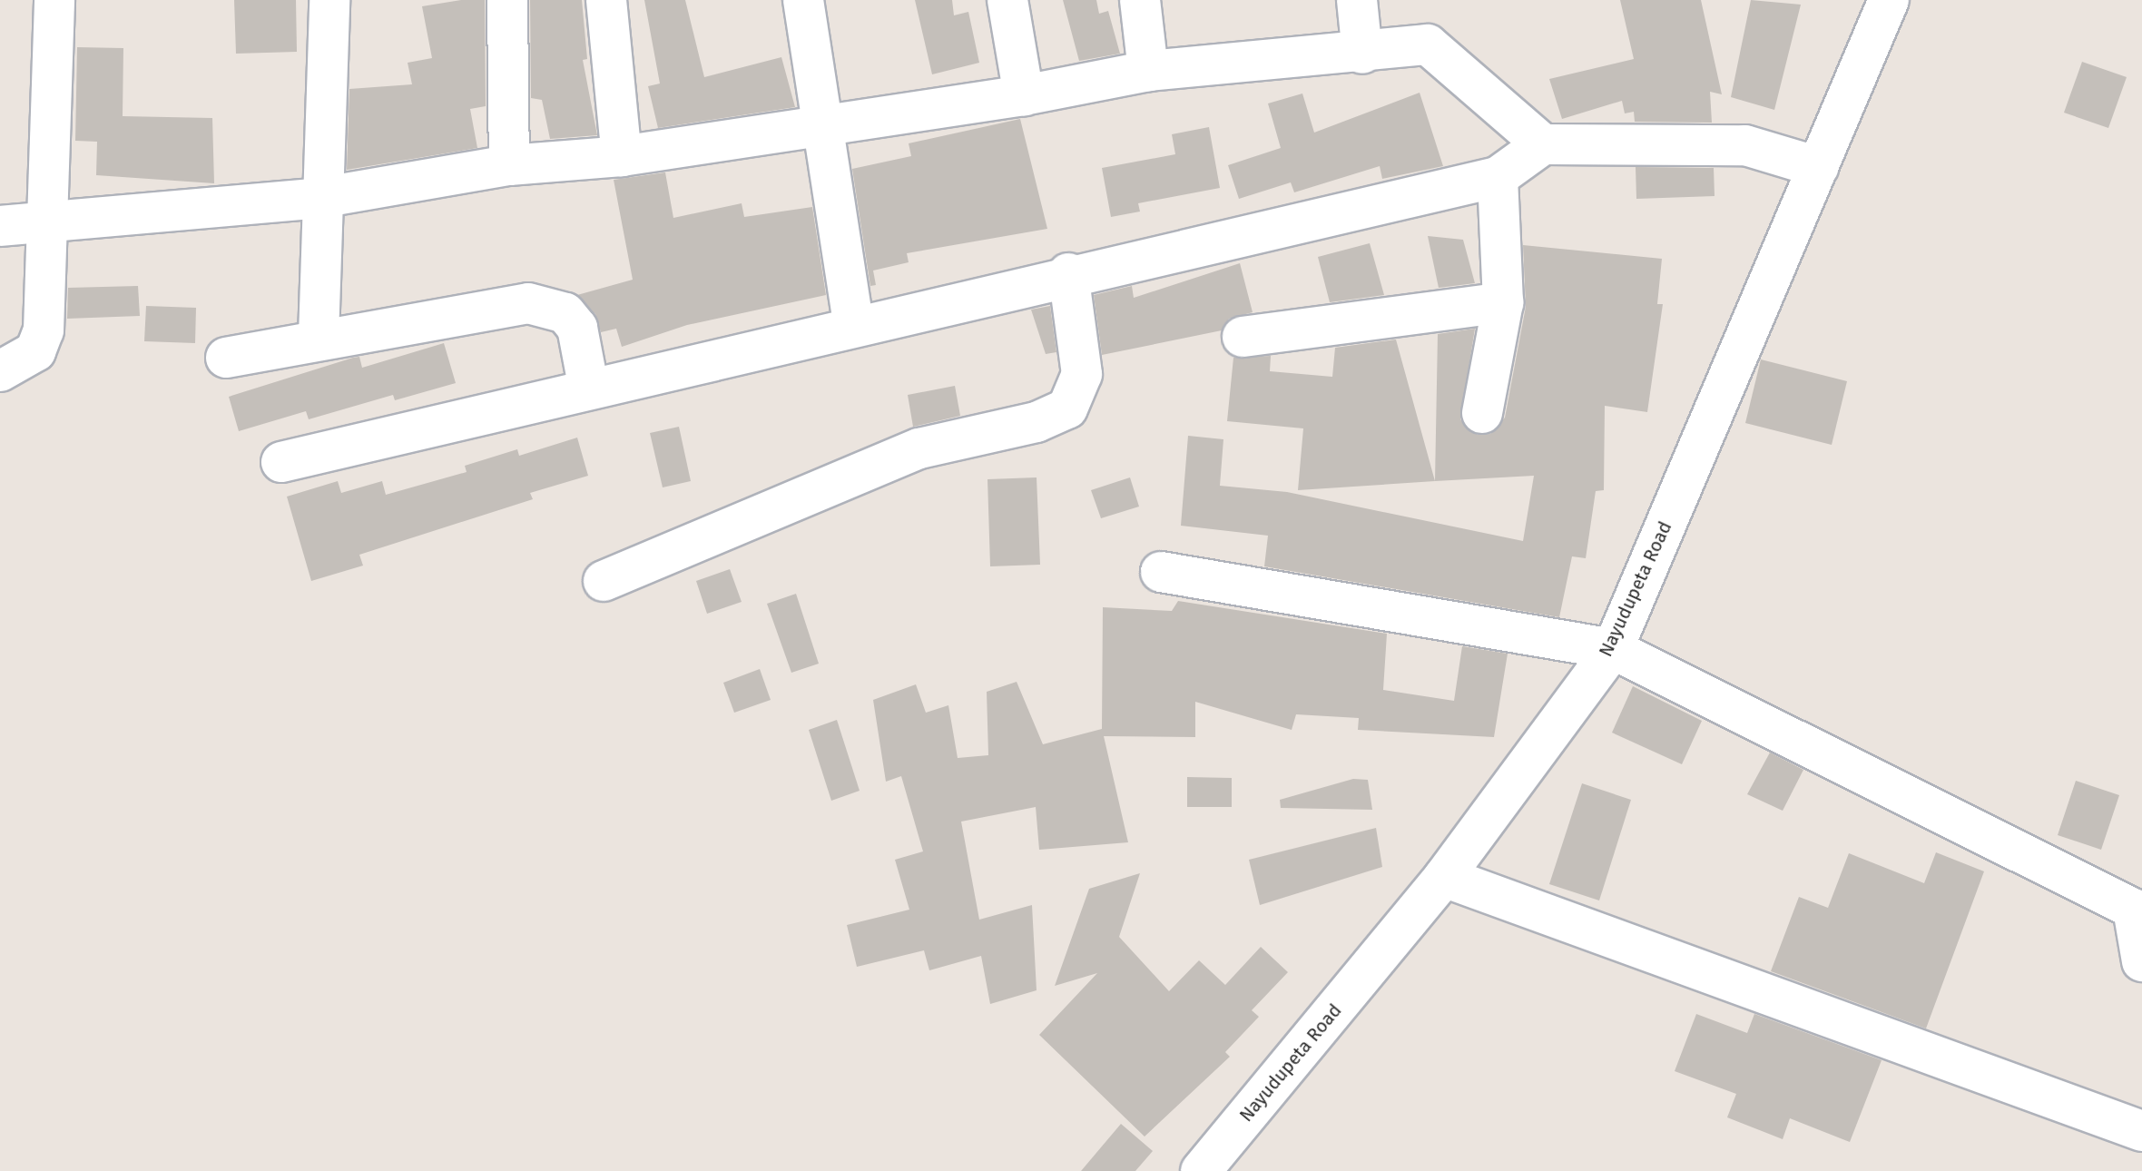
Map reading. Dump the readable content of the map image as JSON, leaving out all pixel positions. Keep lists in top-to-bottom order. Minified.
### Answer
{"streets":{"street":["Nayudupeta Road"]}}
